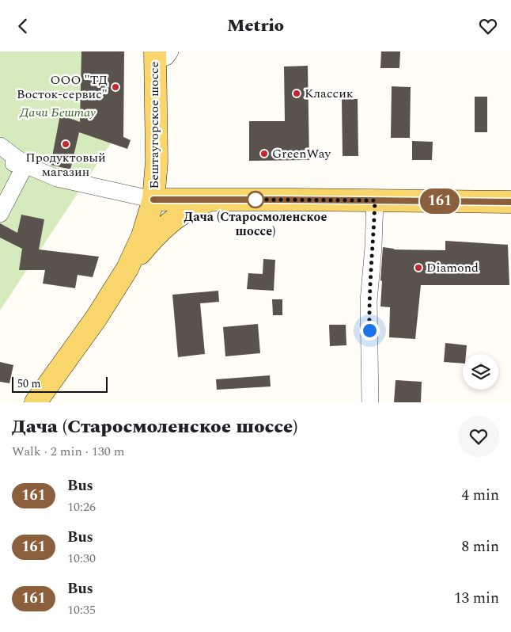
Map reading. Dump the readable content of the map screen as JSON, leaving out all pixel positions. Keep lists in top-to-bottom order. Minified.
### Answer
{"streets":{"main road":["Бештаугорское шоссе"]},"parks":["Дачи Бештау"],"places":["ООО \"ТД Восток-сервис\"","Классик","Продуктовый магазин","GreenWay","Дача (Старосмоленское шоссе)","Diamond"],"lines":["bus line 161"],"scale_bar":"50 m","page":{"header":"Metrio","on_map":"161","scale":"50 m","heading":["Дача (Старосмоленское шоссе)","Walk · 2 min · 130 m"],"list":[{"mark":"161","name":"Bus","note":"10:26","value":"4 min"},{"mark":"161","name":"Bus","note":"10:30","value":"8 min"},{"mark":"161","name":"Bus","note":"10:35","value":"13 min"}]}}
